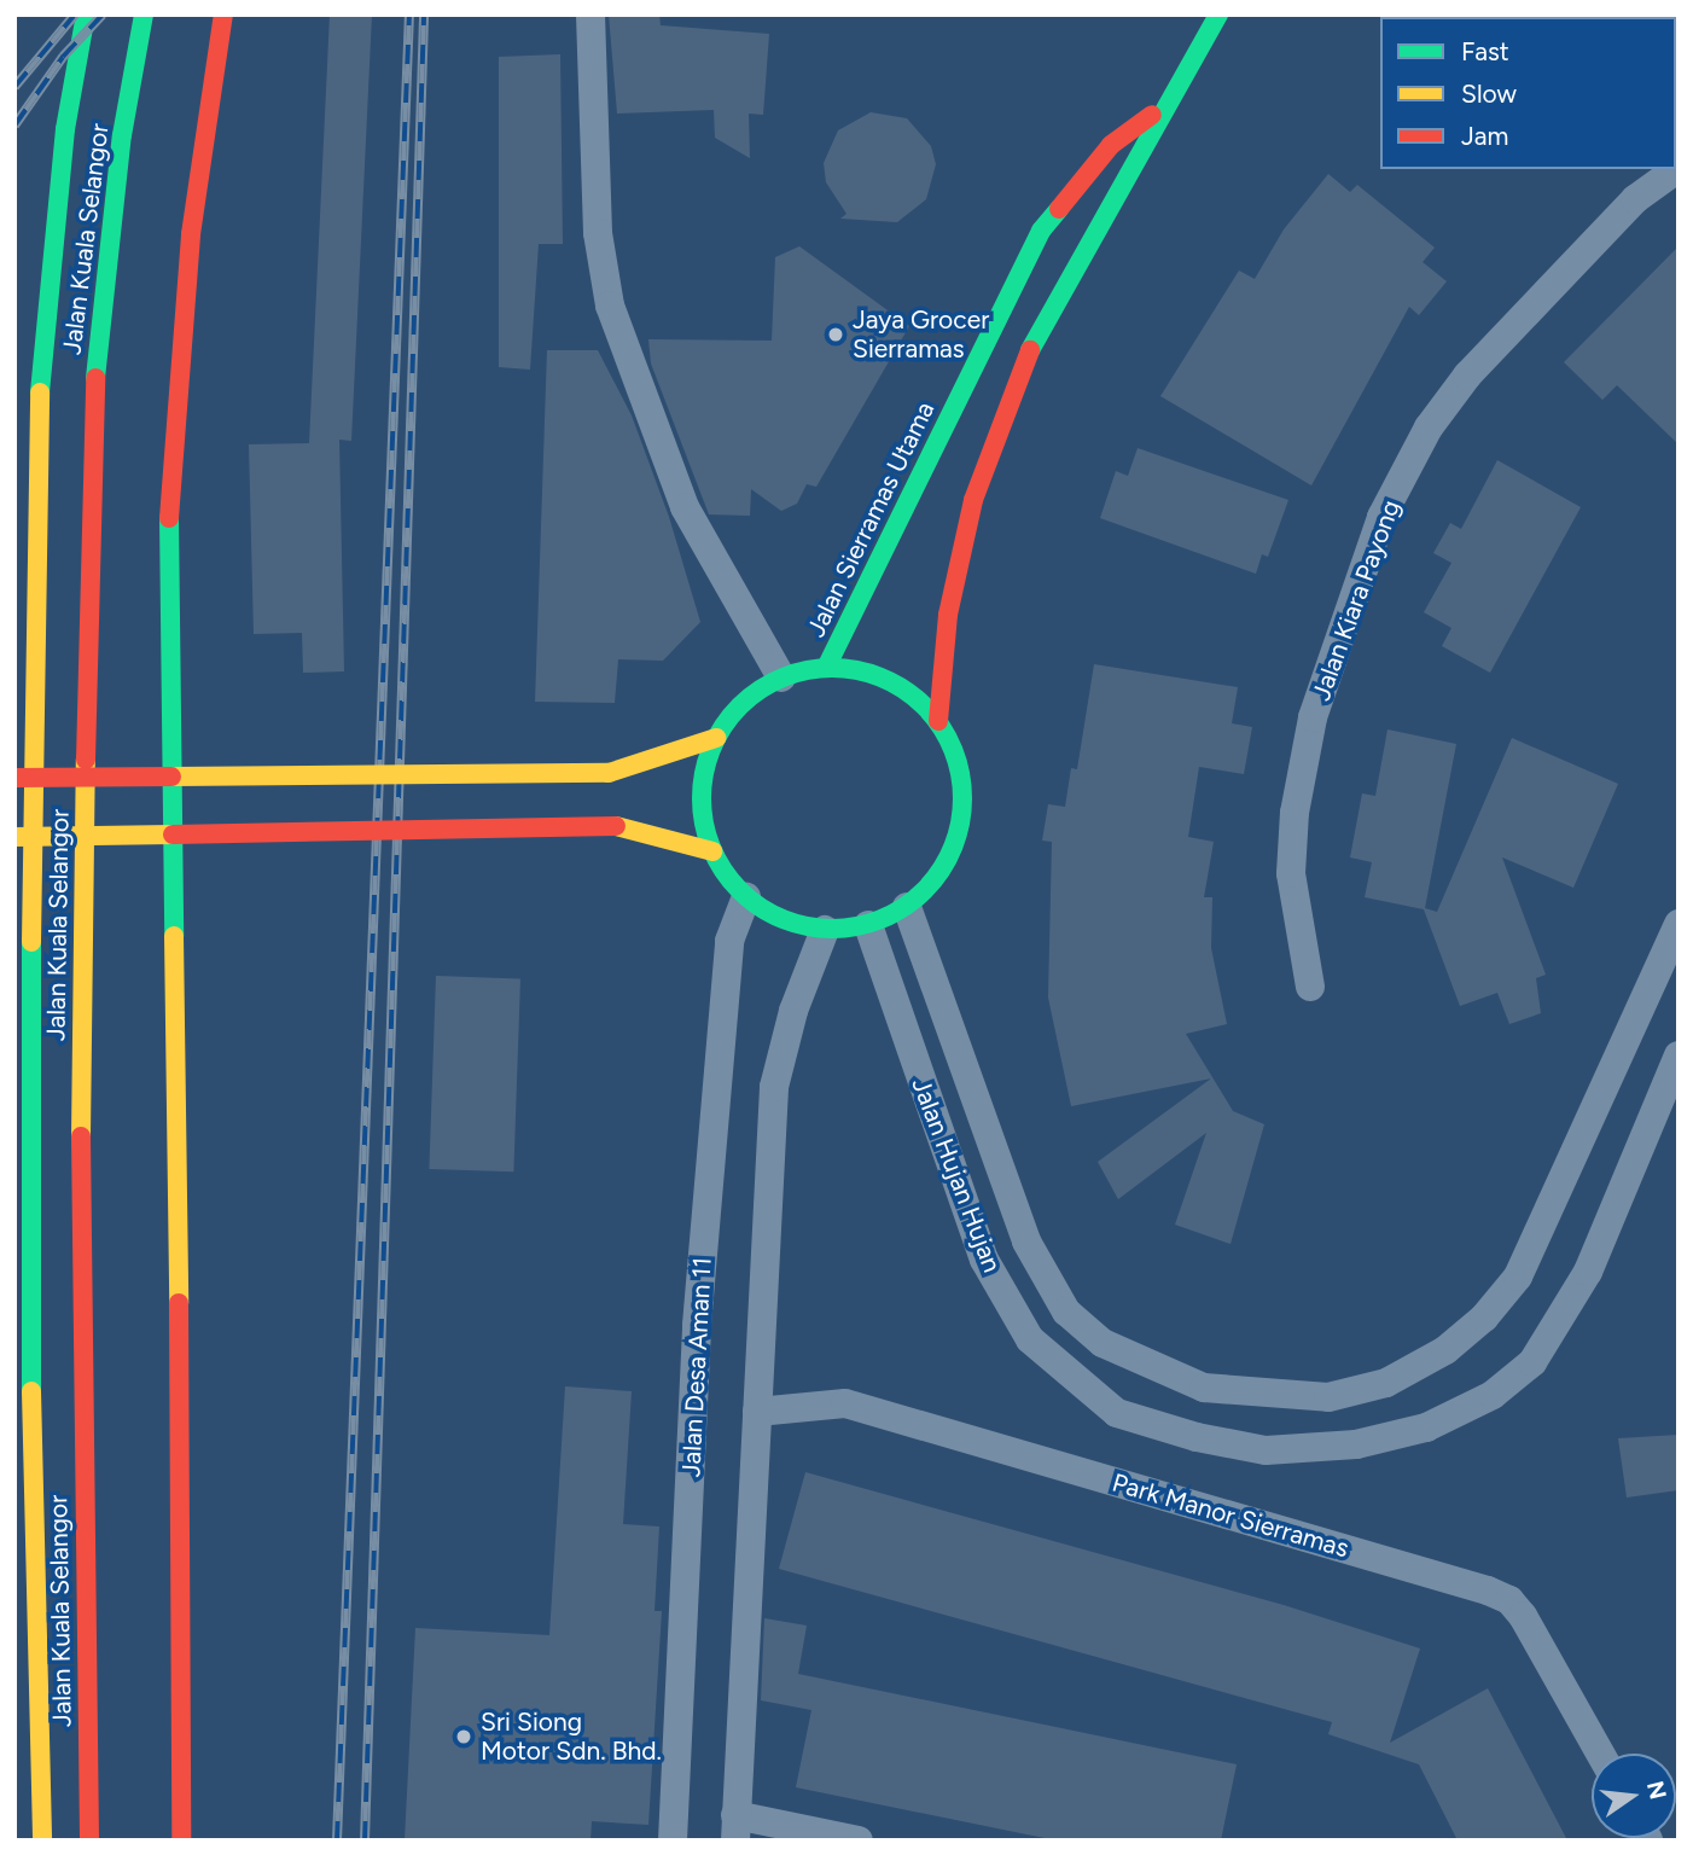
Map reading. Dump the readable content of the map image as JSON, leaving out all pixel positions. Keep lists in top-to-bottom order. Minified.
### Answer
{"streets":{"main road":["Jalan Kuala Selangor","Jalan Sierramas Utama"],"street":["Jalan Kiara Payong","Jalan Hujan Hujan","Jalan Desa Aman 11","Park Manor Sierramas"]},"crossings":[["Jalan Sierramas Utama","Jalan Hujan Hujan"],["Jalan Sierramas Utama","Jalan Desa Aman 11"],["Jalan Hujan Hujan","Jalan Desa Aman 11"]],"places":["Jaya Grocer Sierramas","Sri Siong Motor Sdn. Bhd."],"legend":["Fast","Slow","Jam"],"north":"right"}
